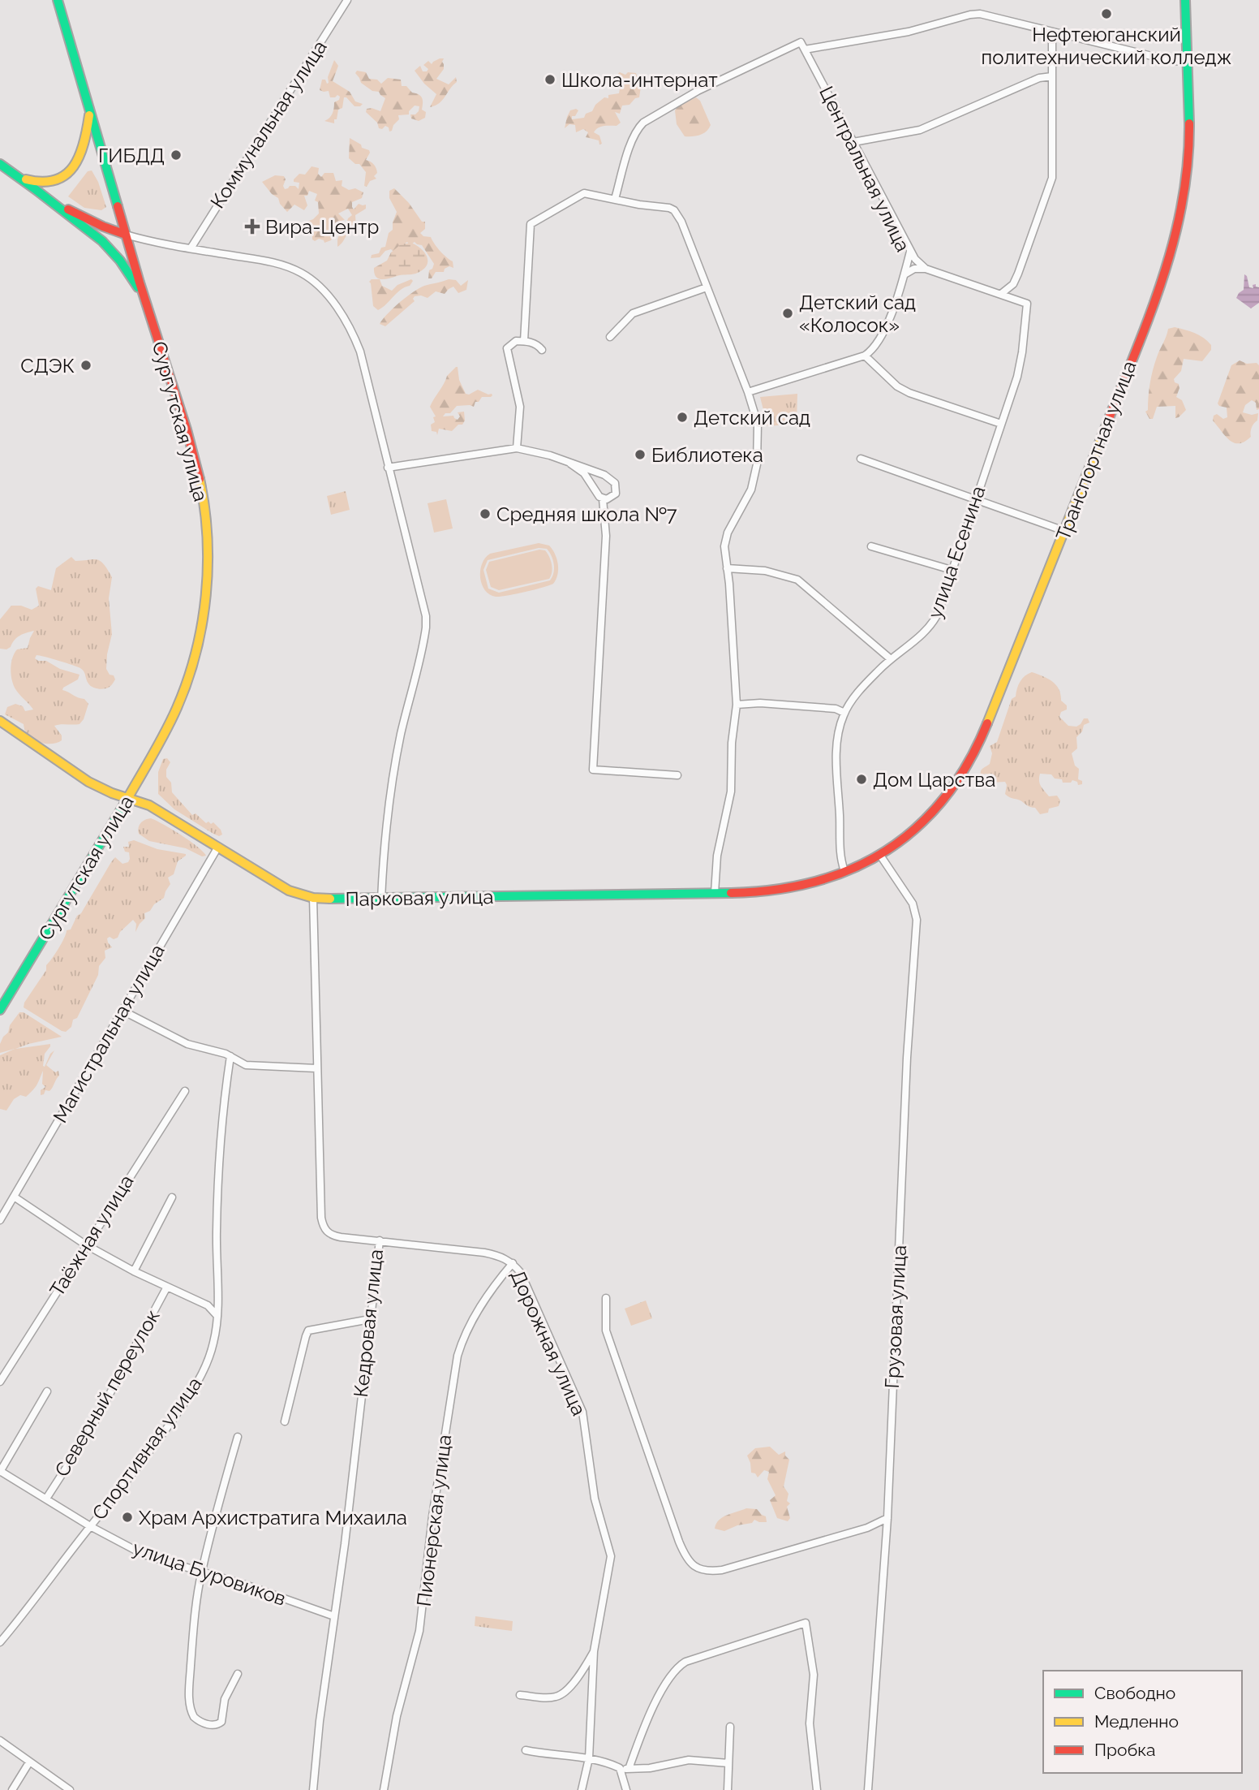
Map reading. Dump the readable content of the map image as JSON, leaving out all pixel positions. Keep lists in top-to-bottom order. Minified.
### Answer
{"streets":{"street":["Коммунальная улица","Центральная улица","Сургутская улица","Транспортная улица","улица Есенина","Парковая улица","Магистральная улица","Таёжная улица","Грузовая улица","Кедровая улица","Дорожная улица","Северный переулок","Спортивная улица","Пионерская улица","улица Буровиков"]},"crossings":[["Сургутская улица","Парковая улица"],["Транспортная улица","Парковая улица"],["Транспортная улица","Грузовая улица"],["улица Есенина","Парковая улица"],["Парковая улица","Магистральная улица"],["Парковая улица","Грузовая улица"],["Парковая улица","Кедровая улица"],["Кедровая улица","Дорожная улица"],["Кедровая улица","улица Буровиков"],["Дорожная улица","Пионерская улица"],["Северный переулок","улица Буровиков"],["Спортивная улица","улица Буровиков"]],"places":{"other":["Нефтеюганский политехнический колледж","Школа-интернат","ГИБДД","Детский сад «Колосок»","СДЭК","Детский сад","Библиотека","Средняя школа №7","Дом Царства","Храм Архистратига Михаила"],"health":["Вира-Центр"]},"legend":["Свободно","Медленно","Пробка"]}
